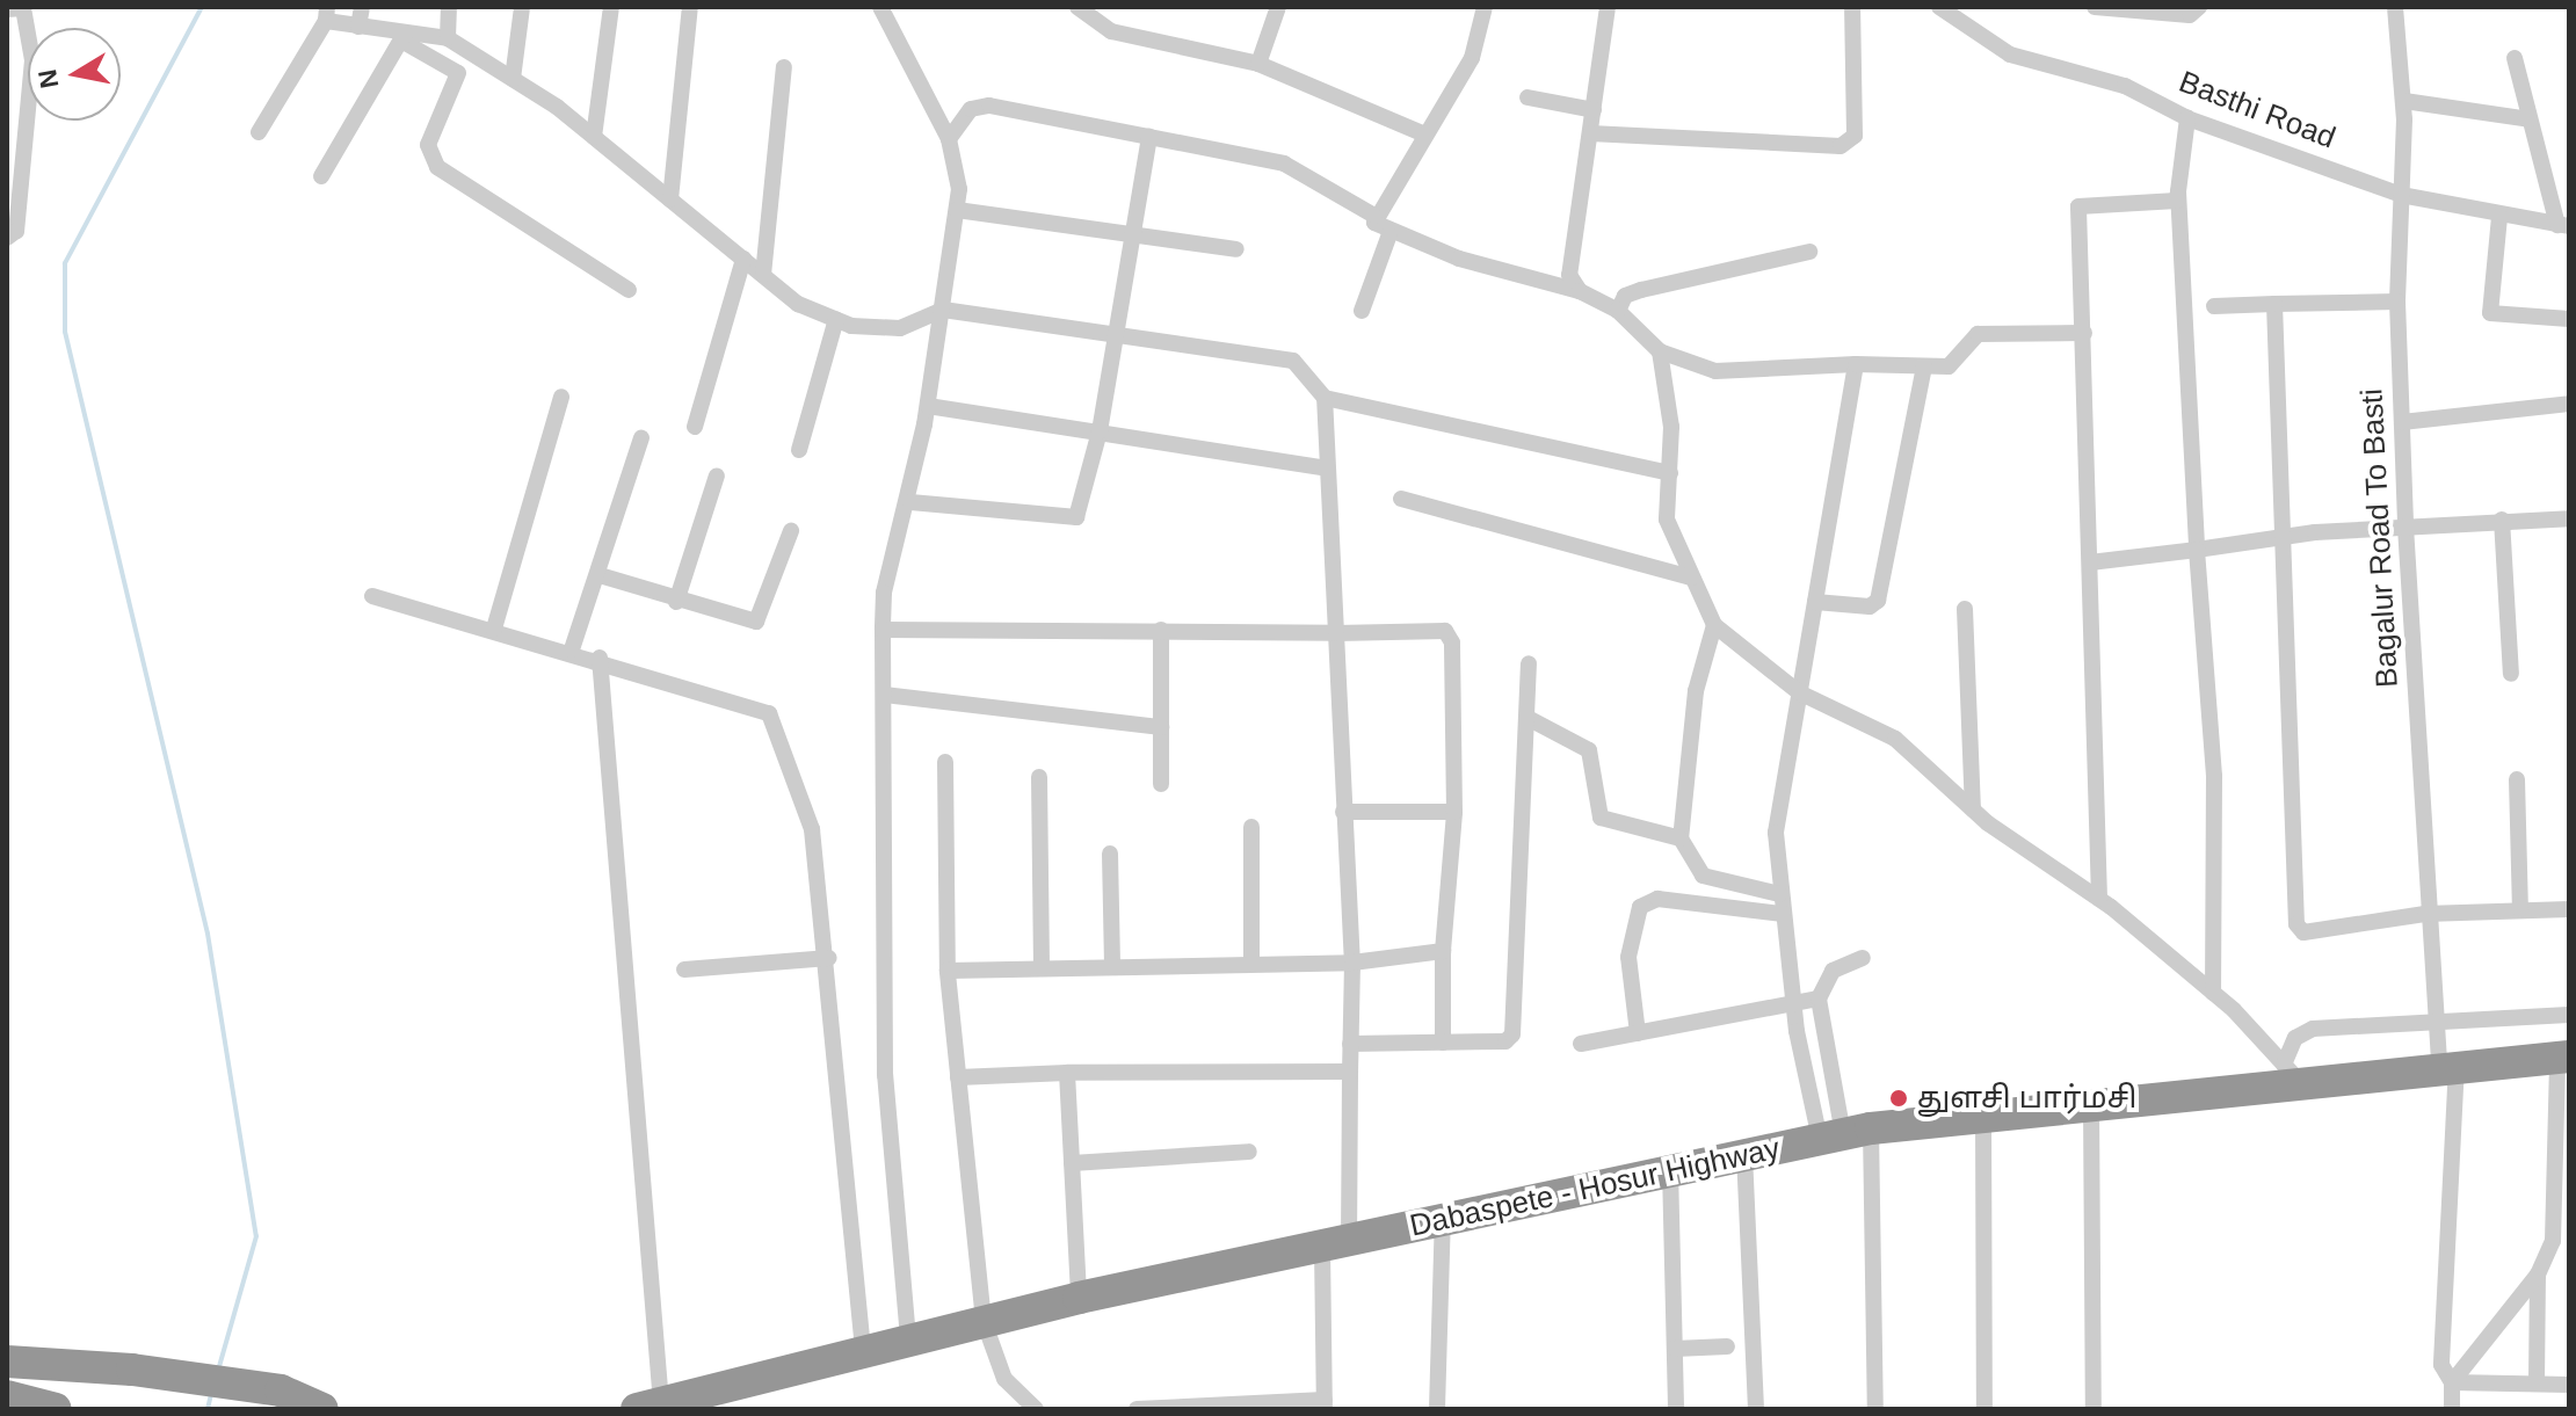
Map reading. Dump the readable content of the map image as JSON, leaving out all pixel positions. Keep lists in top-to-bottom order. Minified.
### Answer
{"streets":{"highway":["Dabaspete - Hosur Highway"],"street":["Basthi Road","Bagalur Road To Basti"]},"crossings":[["Basthi Road","Bagalur Road To Basti"],["Bagalur Road To Basti","Dabaspete - Hosur Highway"]],"places":["துளசி பார்மசி"],"north":"left"}
